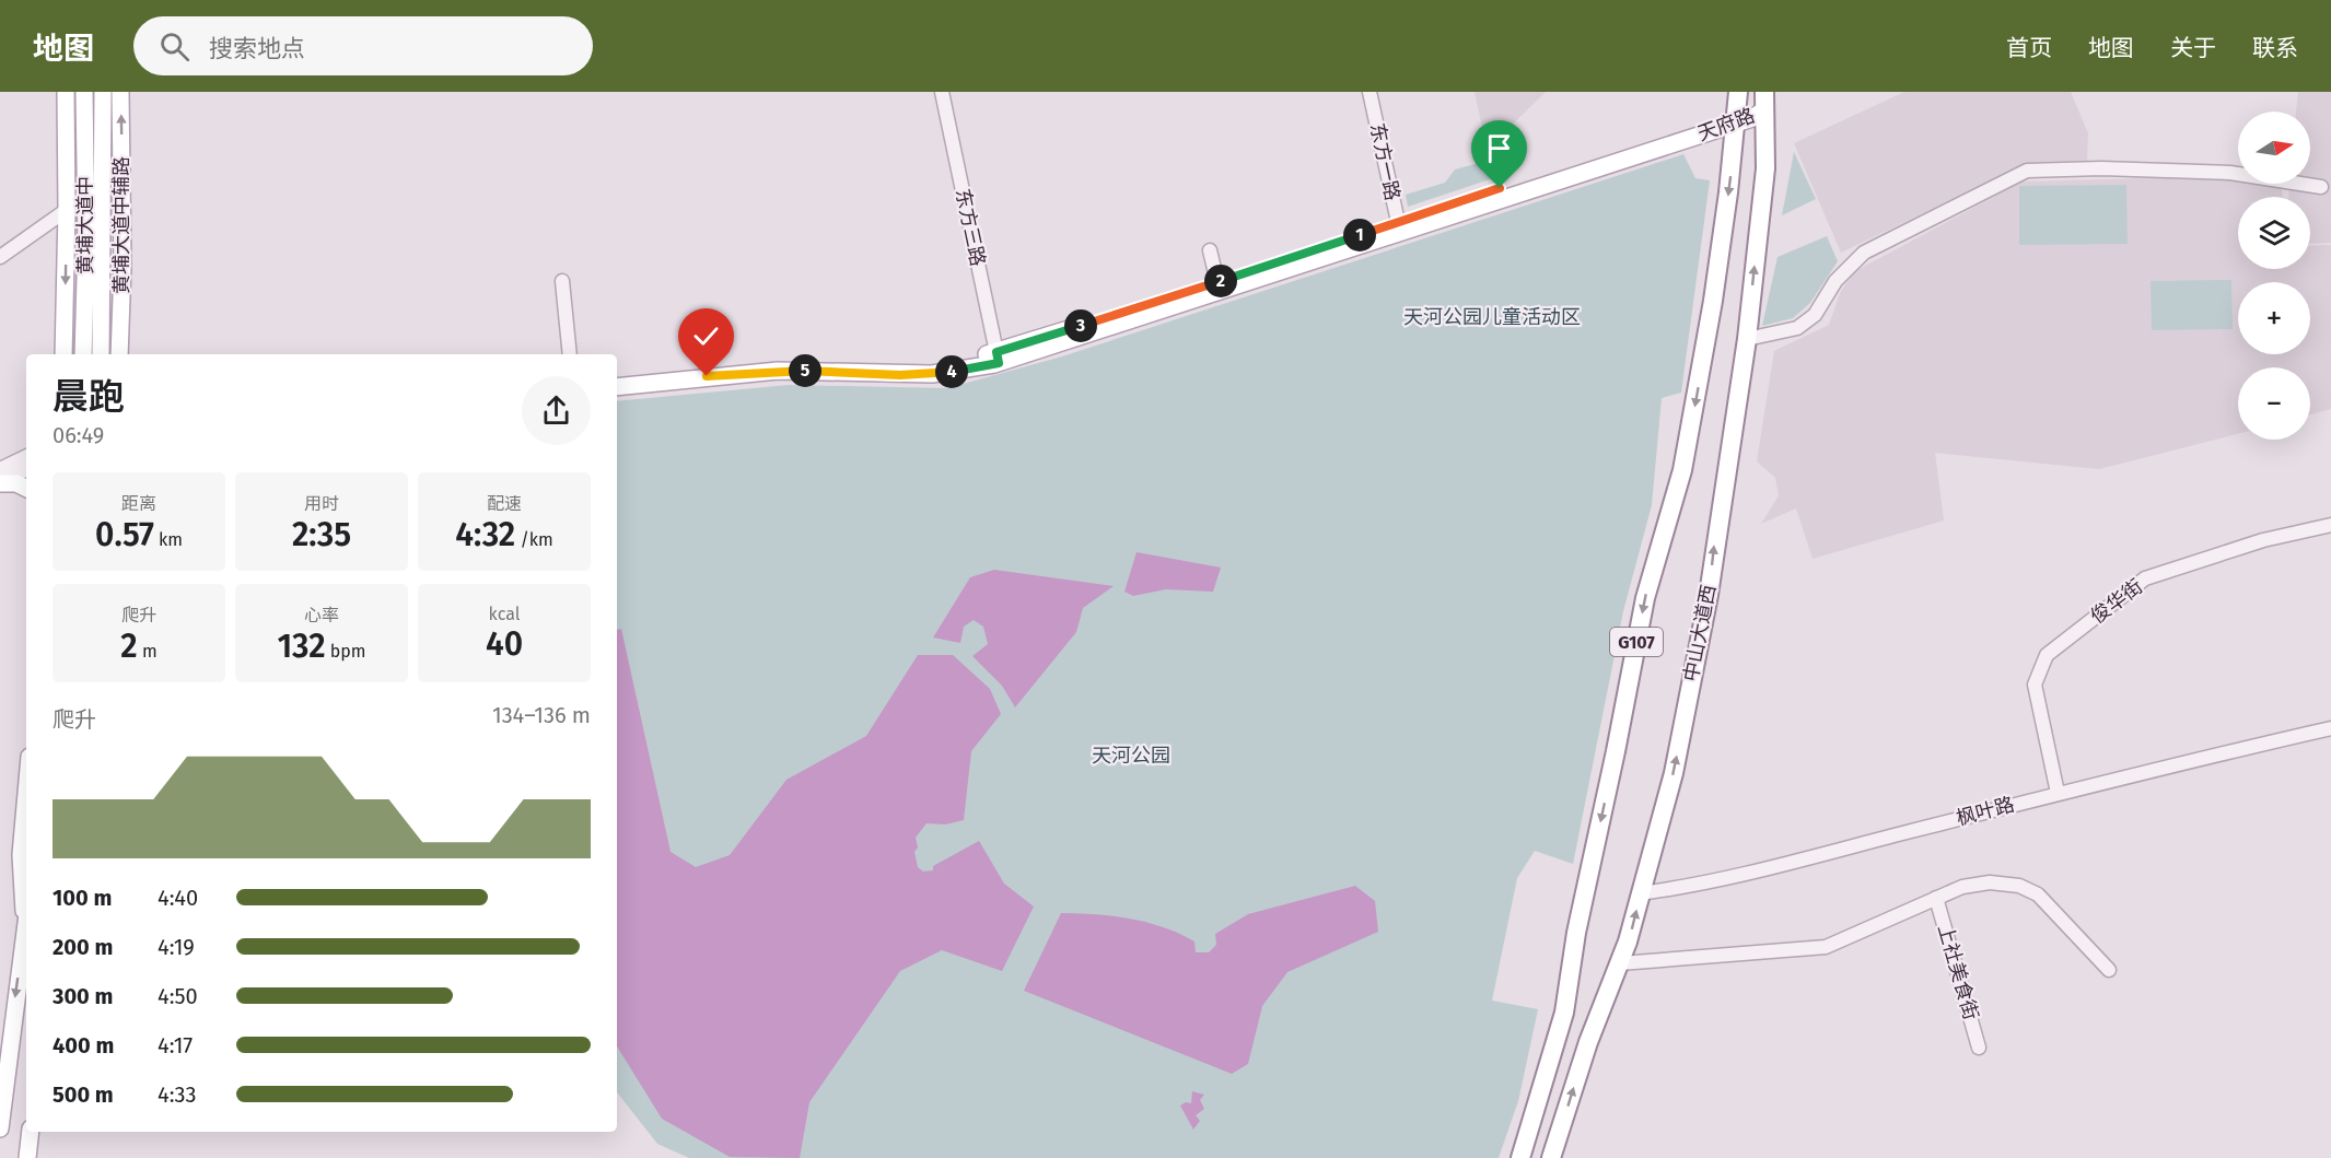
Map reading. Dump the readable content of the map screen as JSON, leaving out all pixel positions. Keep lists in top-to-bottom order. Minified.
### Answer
{"streets":{"highway":["中山大道西","G107"],"main road":["天府路","黄埔大道中","黄埔大道中辅路"],"street":["东方一路","东方三路","俊华街","枫叶路","上社美食街"]},"crossings":[["天府路","东方一路"],["天府路","东方三路"],["天府路","中山大道西"],["天府路","G107"],["俊华街","枫叶路"],["中山大道西","枫叶路"]],"parks":["天河公园儿童活动区","天河公园"],"north":"right","page":{"header":"地图","search":"搜索地点","nav":["首页","地图","关于","联系"],"map_buttons":["+","−"],"pins":["1","2","3","5","4"],"heading":["晨跑","06:49"],"stats":[["距离","0.57 km"],["用时","2:35"],["配速","4:32 /km"],["爬升","2 m"],["心率","132 bpm"],["kcal","40"]],"chart":["爬升","134–136 m"],"list":[{"name":"100 m","note":"4:40"},{"name":"200 m","note":"4:19"},{"name":"300 m","note":"4:50"},{"name":"400 m","note":"4:17"},{"name":"500 m","note":"4:33"}]}}
